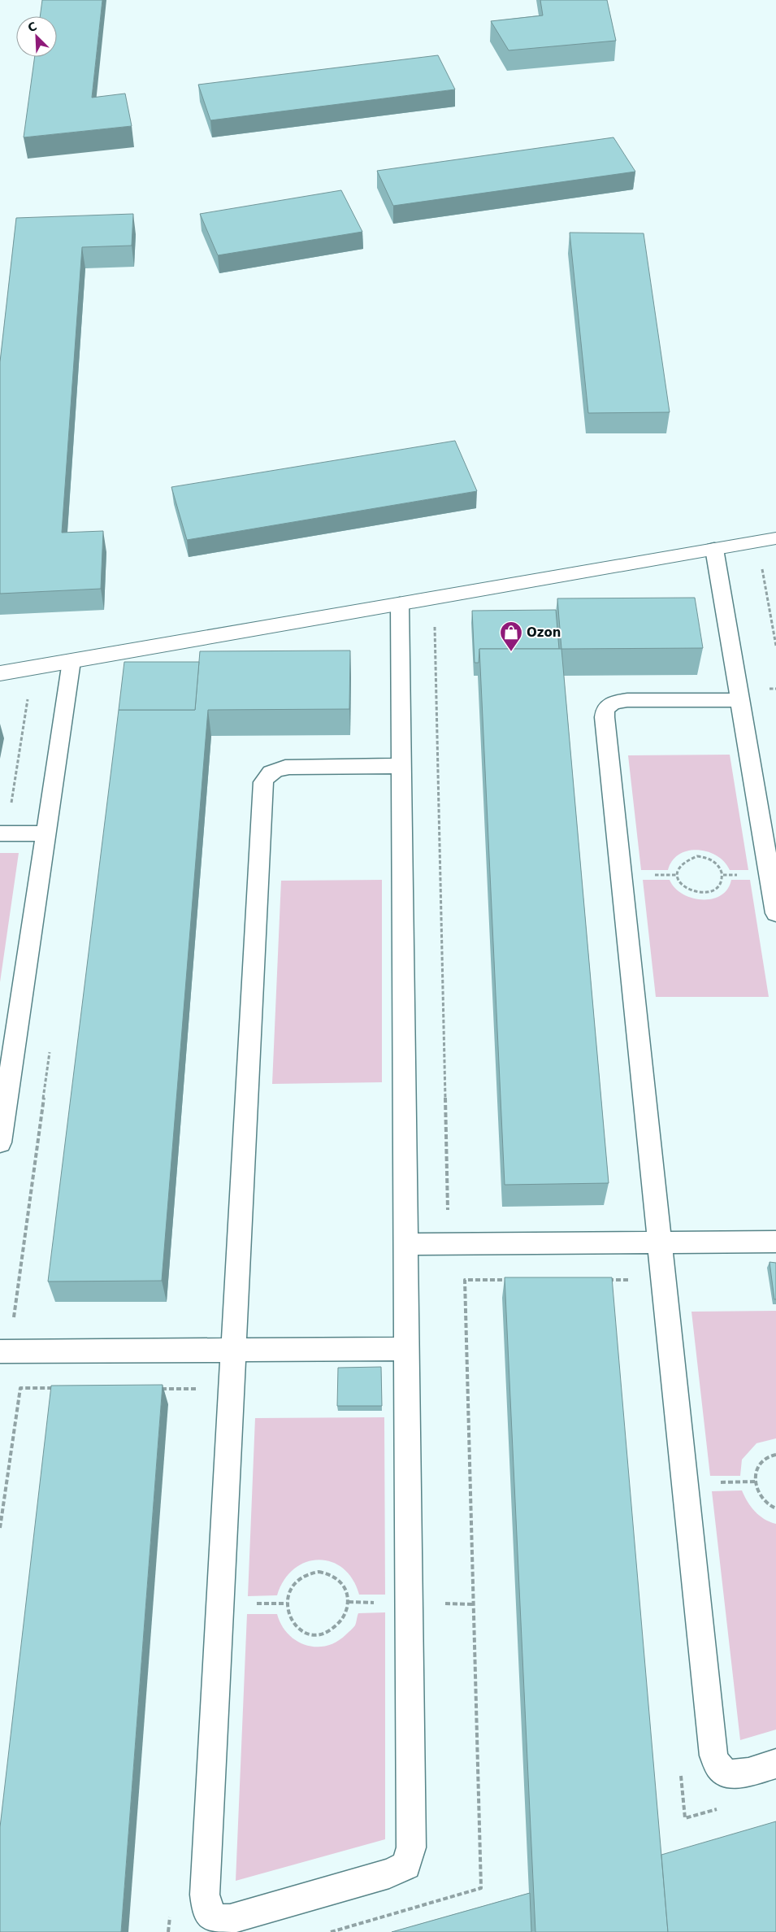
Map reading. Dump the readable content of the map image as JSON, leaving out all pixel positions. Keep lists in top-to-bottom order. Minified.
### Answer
{"places":{"shop":["Ozon"]},"north":"top left"}
